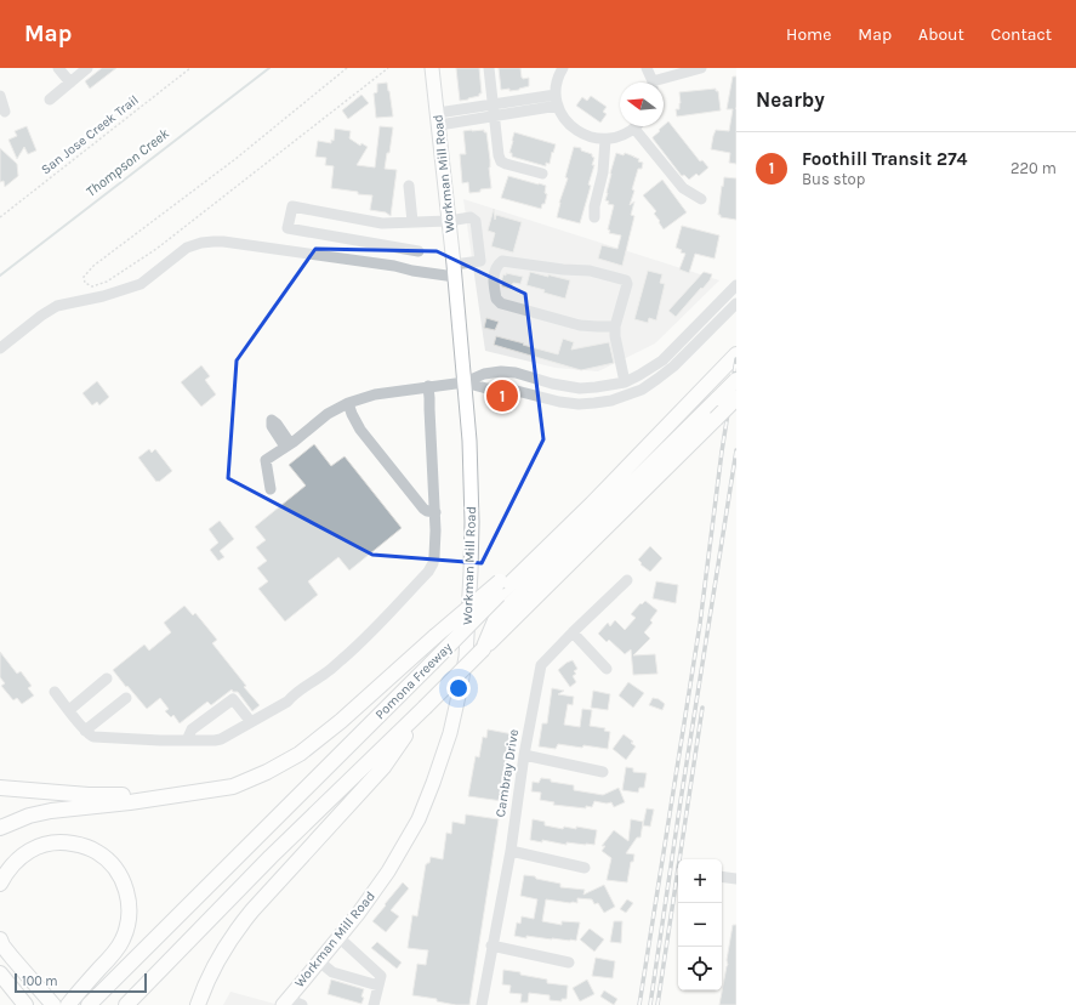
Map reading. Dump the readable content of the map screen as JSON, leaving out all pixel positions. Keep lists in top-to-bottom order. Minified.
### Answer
{"streets":{"highway":["Pomona Freeway"],"main road":["Workman Mill Road"],"street":["Cambray Drive"],"path":["San Jose Creek Trail"]},"water":["Thompson Creek"],"scale_bar":"100 m","north":"left","page":{"header":"Map","nav":["Home","Map","About","Contact"],"heading":"Nearby","list":[{"mark":"1","name":"Foothill Transit 274","note":"Bus stop","value":"220 m"}],"pins":"1","map_buttons":["+","−"],"scale":"100 m"}}
